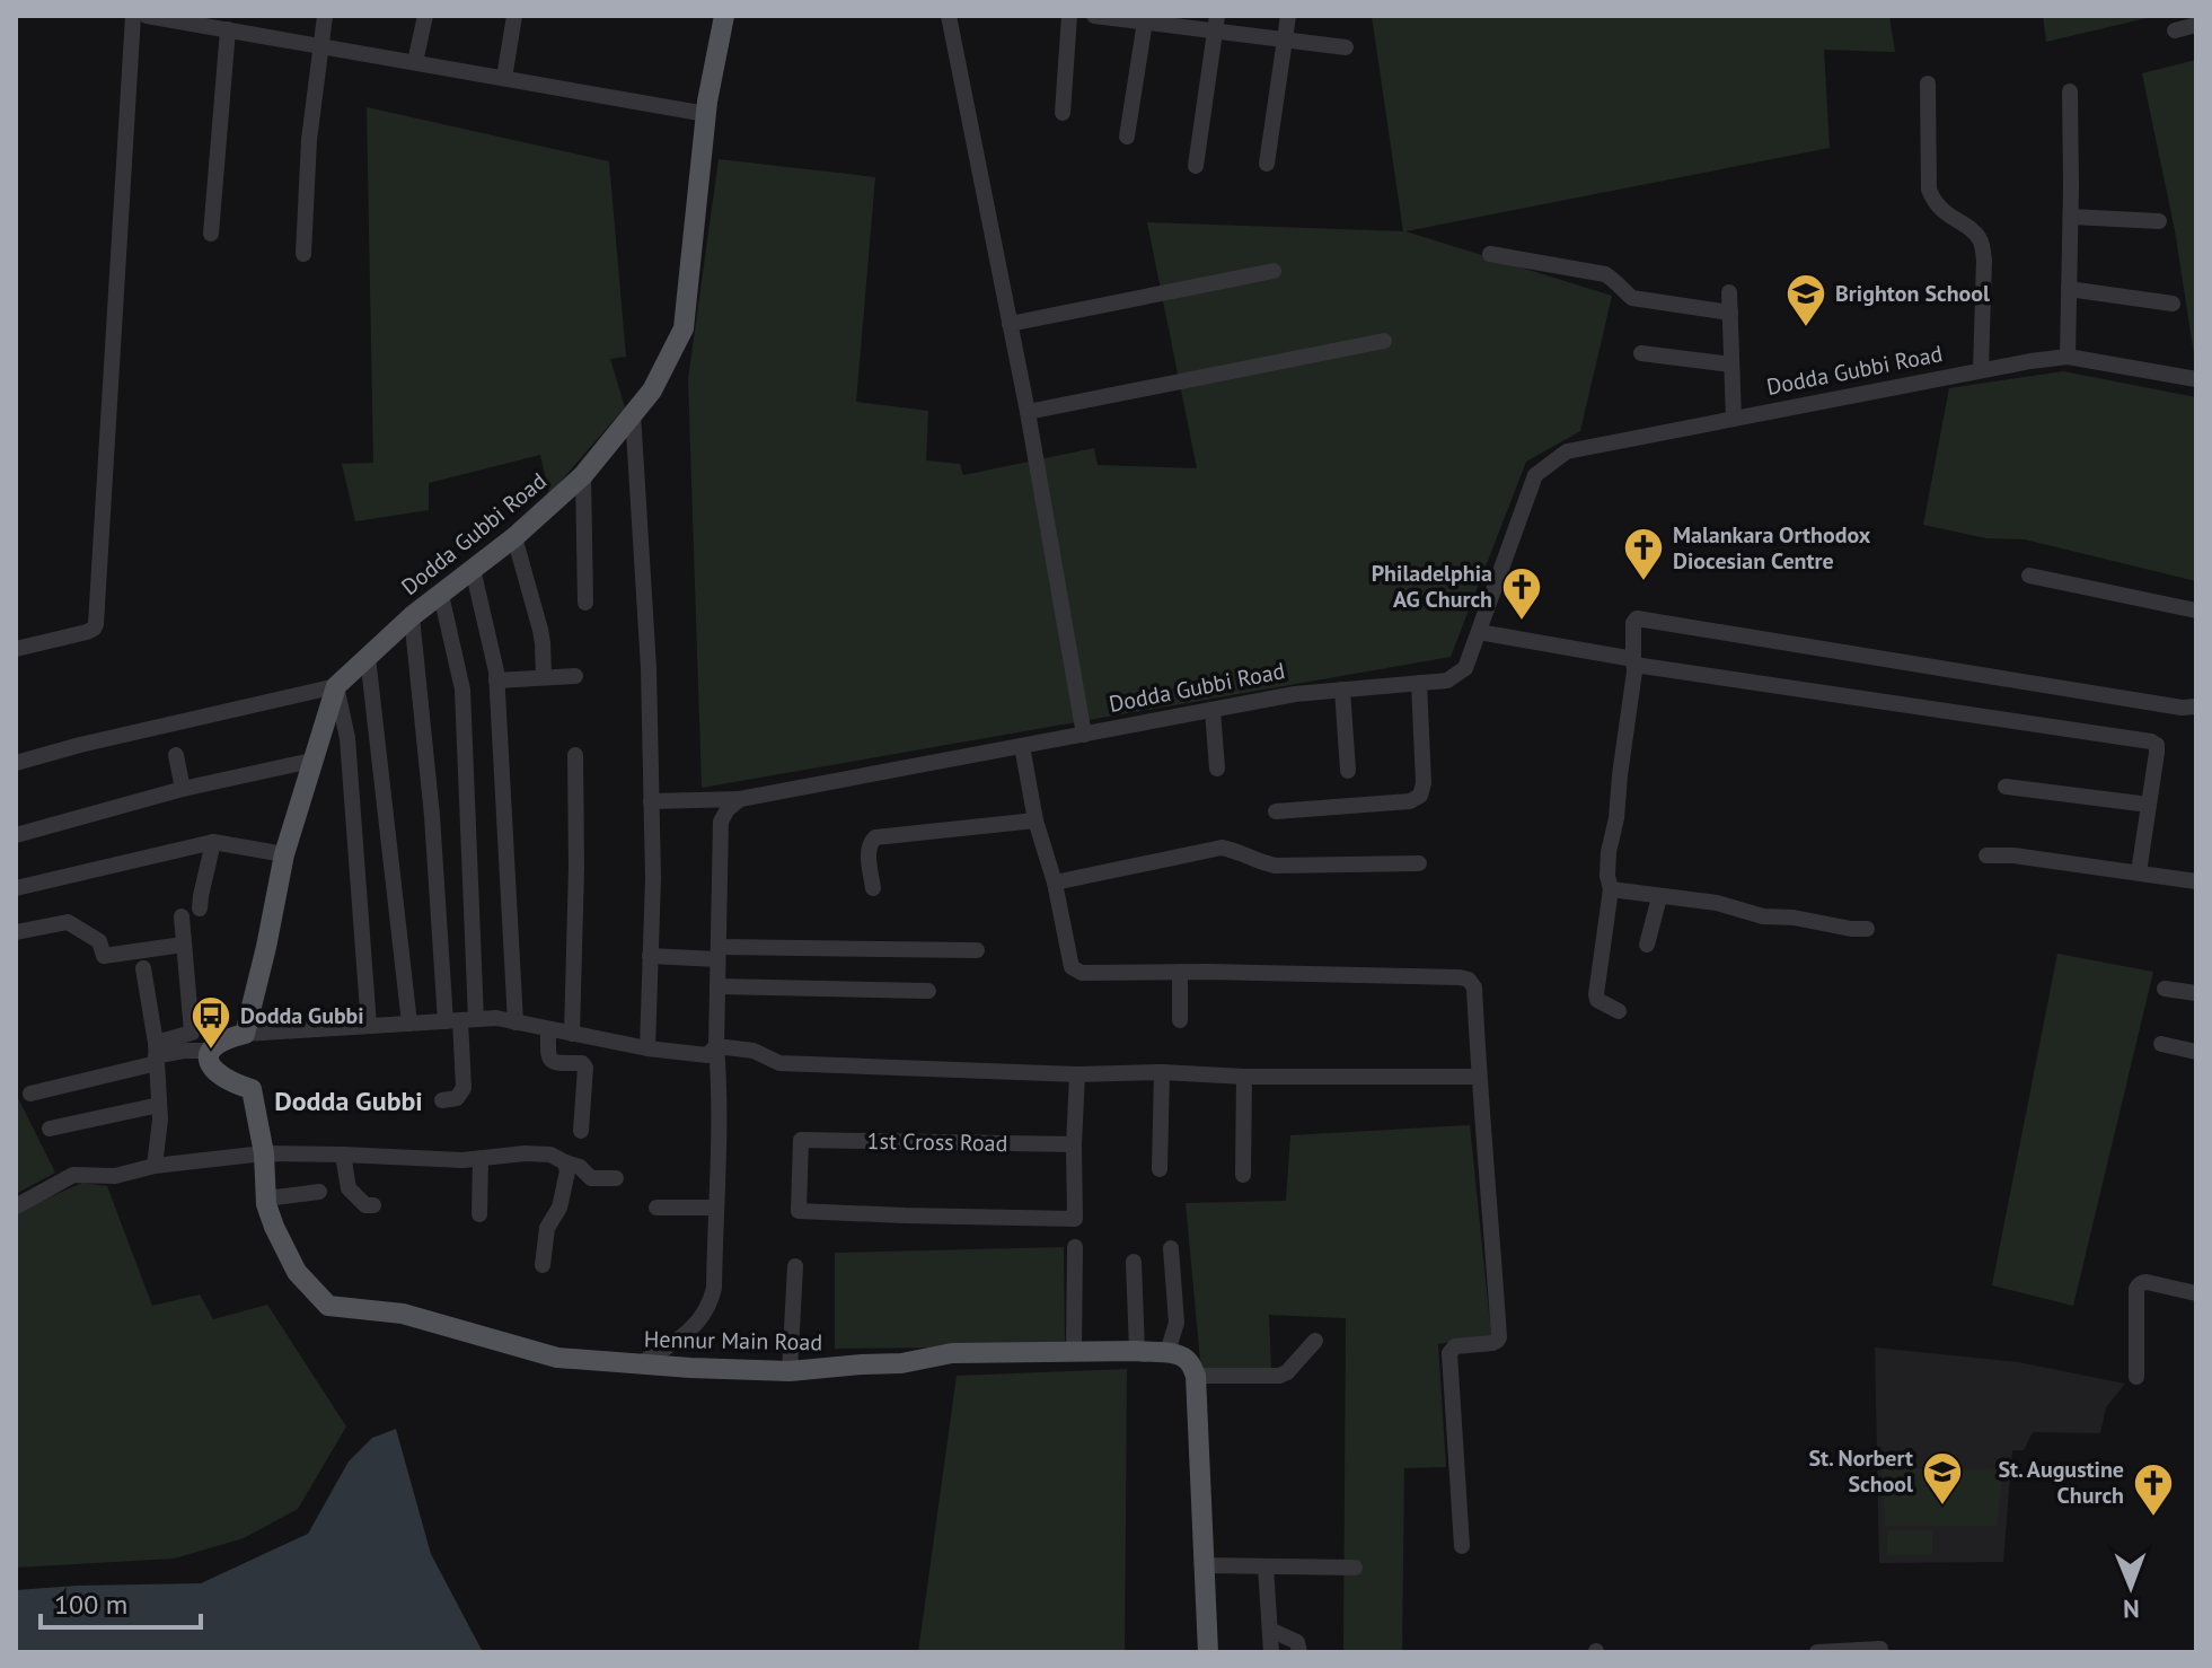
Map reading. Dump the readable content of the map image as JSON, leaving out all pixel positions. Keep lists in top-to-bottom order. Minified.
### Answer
{"streets":{"main road":["Dodda Gubbi Road","Hennur Main Road"],"street":["1st Cross Road"]},"districts":["Dodda Gubbi"],"places":{"school or university":["Brighton School","St. Norbert School"],"church":["Malankara Orthodox Diocesian Centre","Philadelphia AG Church","St. Augustine Church"],"bus stop":["Dodda Gubbi"]},"scale_bar":"100 m","north":"bottom"}
